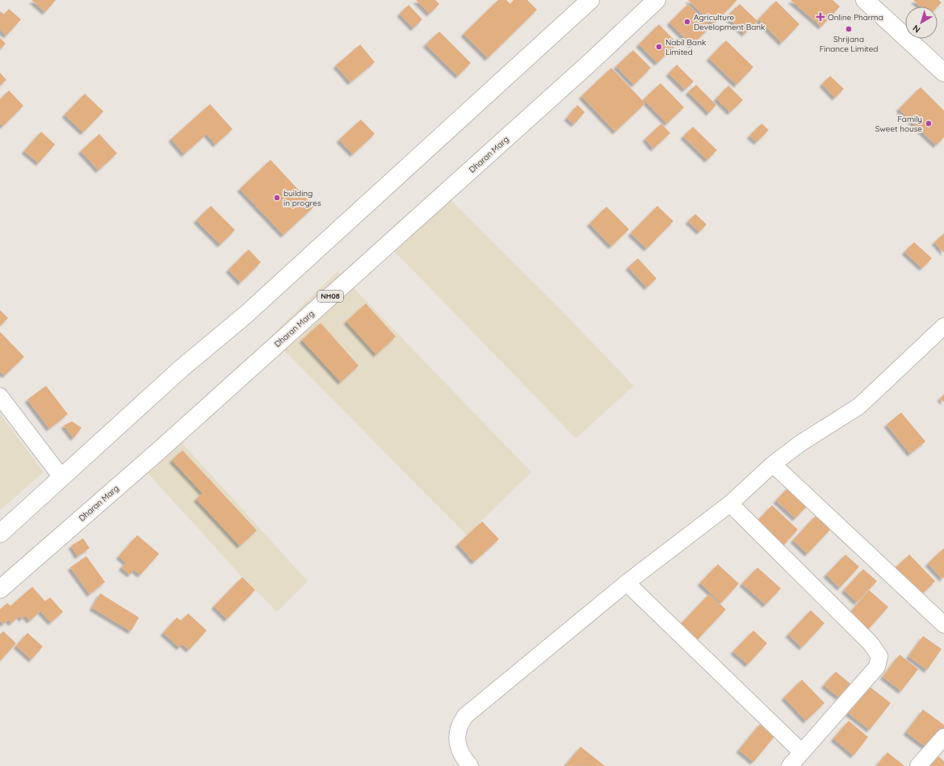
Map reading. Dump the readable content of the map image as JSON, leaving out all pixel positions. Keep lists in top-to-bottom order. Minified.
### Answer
{"streets":{"main road":["Dharan Marg","NH08"]},"places":{"health":["Online Pharma"],"other":["Agriculture Development Bank","Shrijana Finance Limited","Nabil Bank Limited","Family Sweet house","building in progres"]},"north":"bottom left"}
